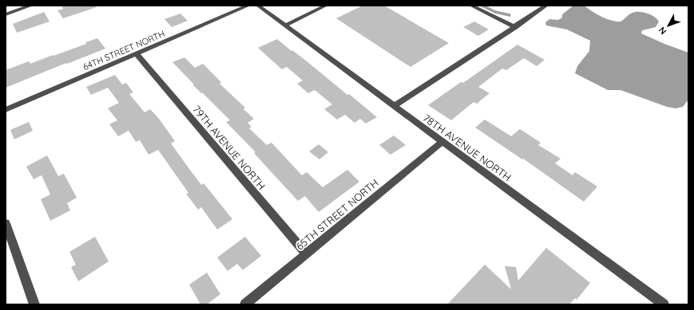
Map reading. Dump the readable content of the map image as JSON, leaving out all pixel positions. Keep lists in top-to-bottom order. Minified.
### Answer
{"streets":{"street":["64TH STREET NORTH","79TH AVENUE NORTH","78TH AVENUE NORTH","65TH STREET NORTH"]},"crossings":[["64TH STREET NORTH","79TH AVENUE NORTH"],["79TH AVENUE NORTH","65TH STREET NORTH"],["78TH AVENUE NORTH","65TH STREET NORTH"]],"north":"bottom left"}
